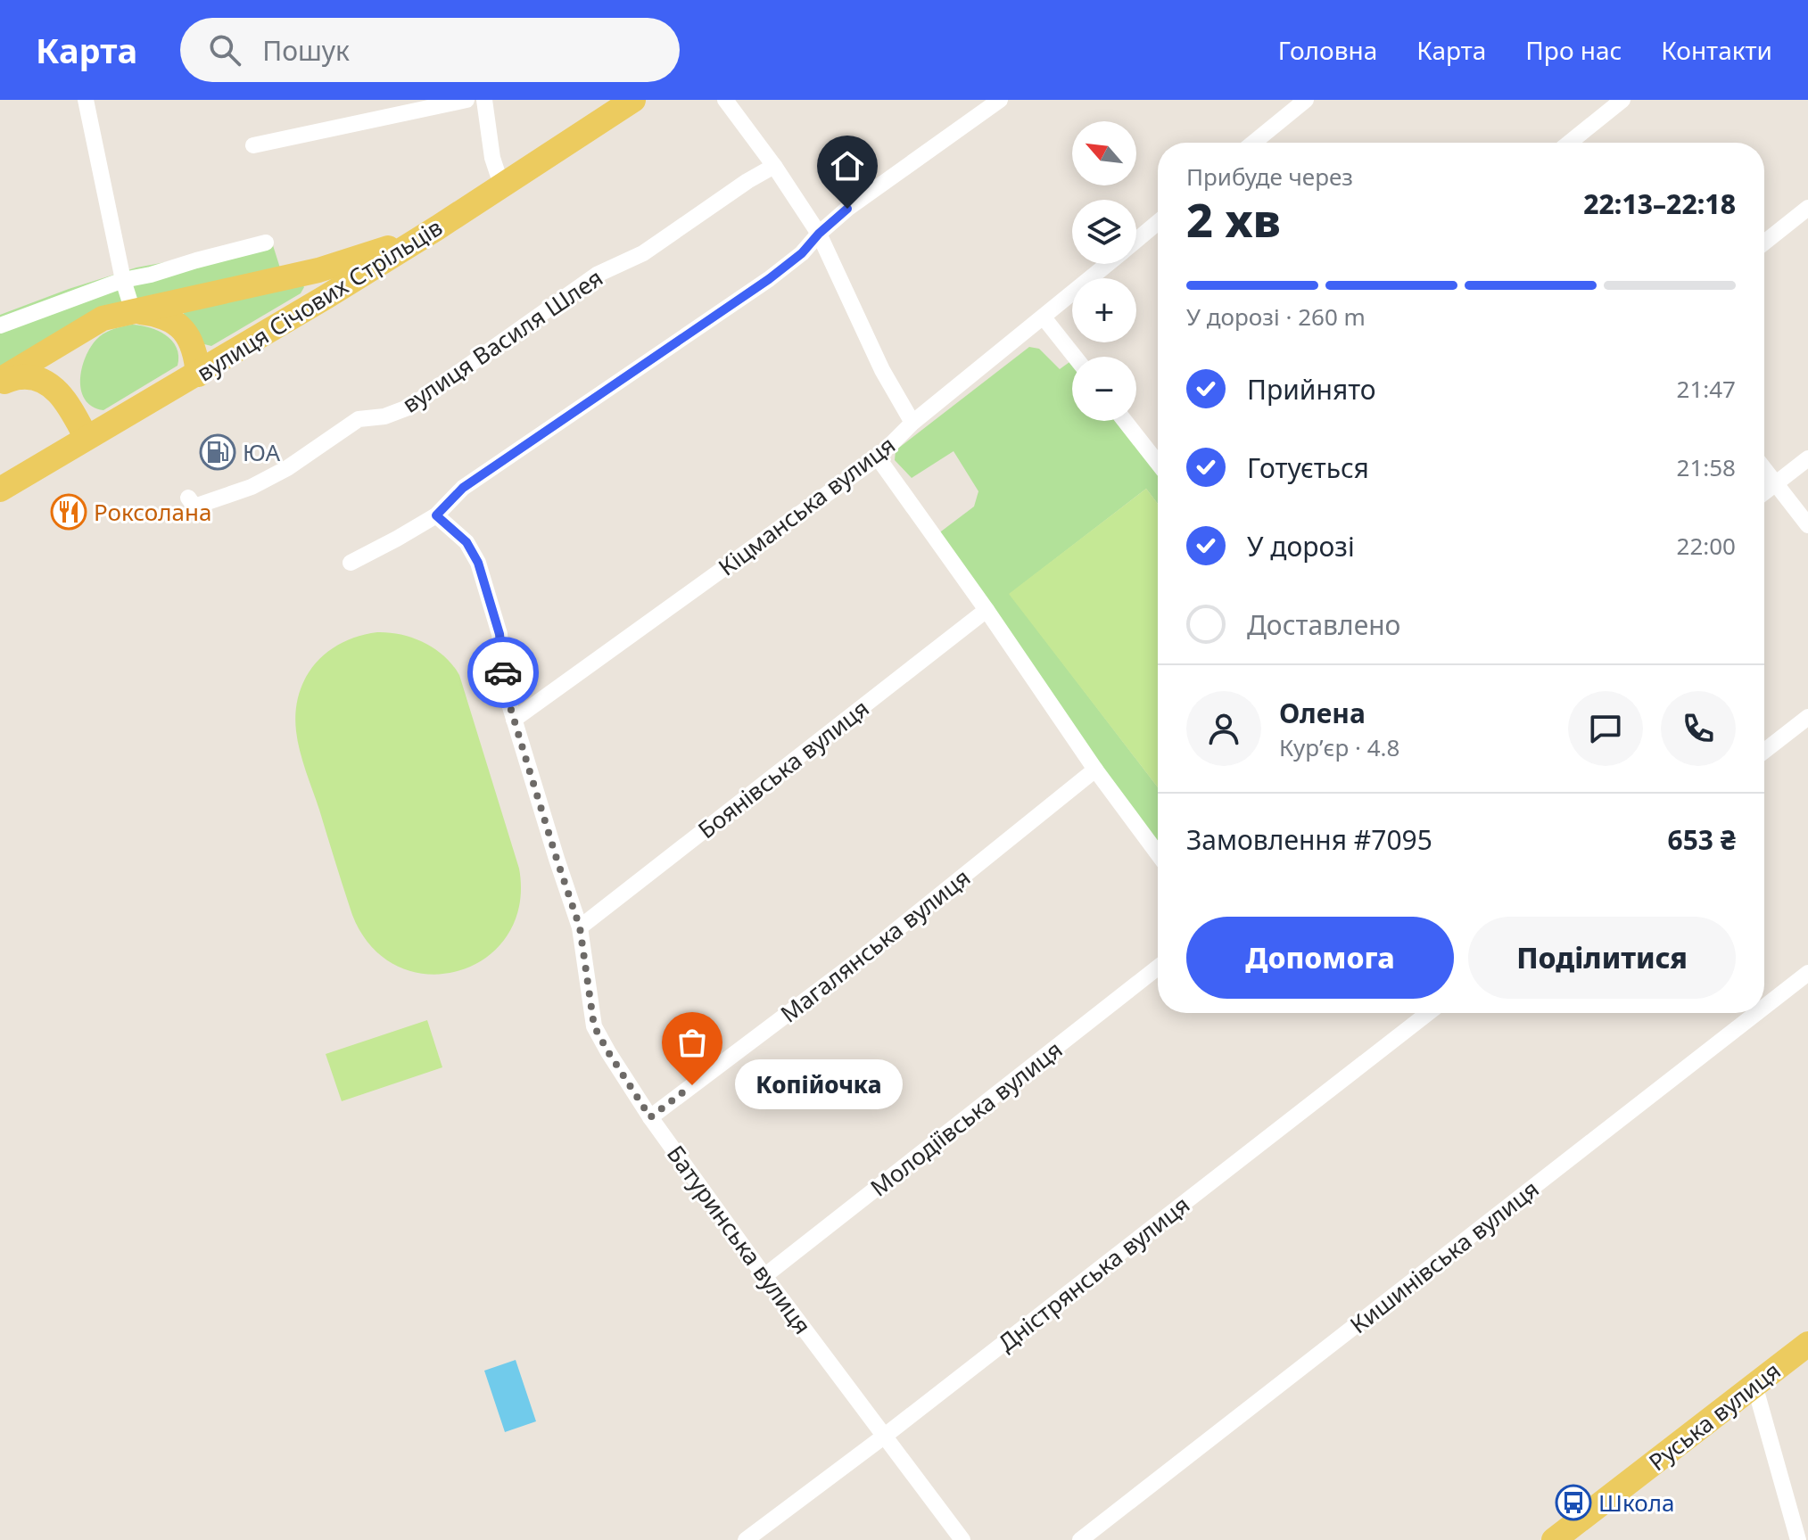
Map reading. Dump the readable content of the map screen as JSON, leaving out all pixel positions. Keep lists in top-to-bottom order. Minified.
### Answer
{"streets":{"main road":["вулиця Січових Стрільців","Руська вулиця"],"street":["вулиця Василя Шлея","Кіцманська вулиця","Боянівська вулиця","Магалянська вулиця","Молодіївська вулиця","Батуринська вулиця","Кишинівська вулиця","Дністрянська вулиця"]},"crossings":[["Кіцманська вулиця","Батуринська вулиця"],["Боянівська вулиця","Батуринська вулиця"],["Магалянська вулиця","Батуринська вулиця"],["Молодіївська вулиця","Батуринська вулиця"],["Батуринська вулиця","Дністрянська вулиця"]],"places":{"fuel station":["ЮА"],"restaurant":["Роксолана"],"other":["Копійочка"],"bus stop":["Школа"]},"north":"top left","page":{"header":"Карта","search":"Пошук","nav":["Головна","Карта","Про нас","Контакти"],"map_buttons":["+","−"],"heading":["2 хв","Прибуде через","22:13–22:18"],"panel":["Олена","Кур’єр · 4.8","Замовлення #7095","653 ₴"],"bar":"У дорозі · 260 m","list":[["Прийнято","21:47"],["Готується","21:58"],["У дорозі","22:00"],"Доставлено"],"buttons":["Допомога","Поділитися"],"bubble":"Копійочка"}}
